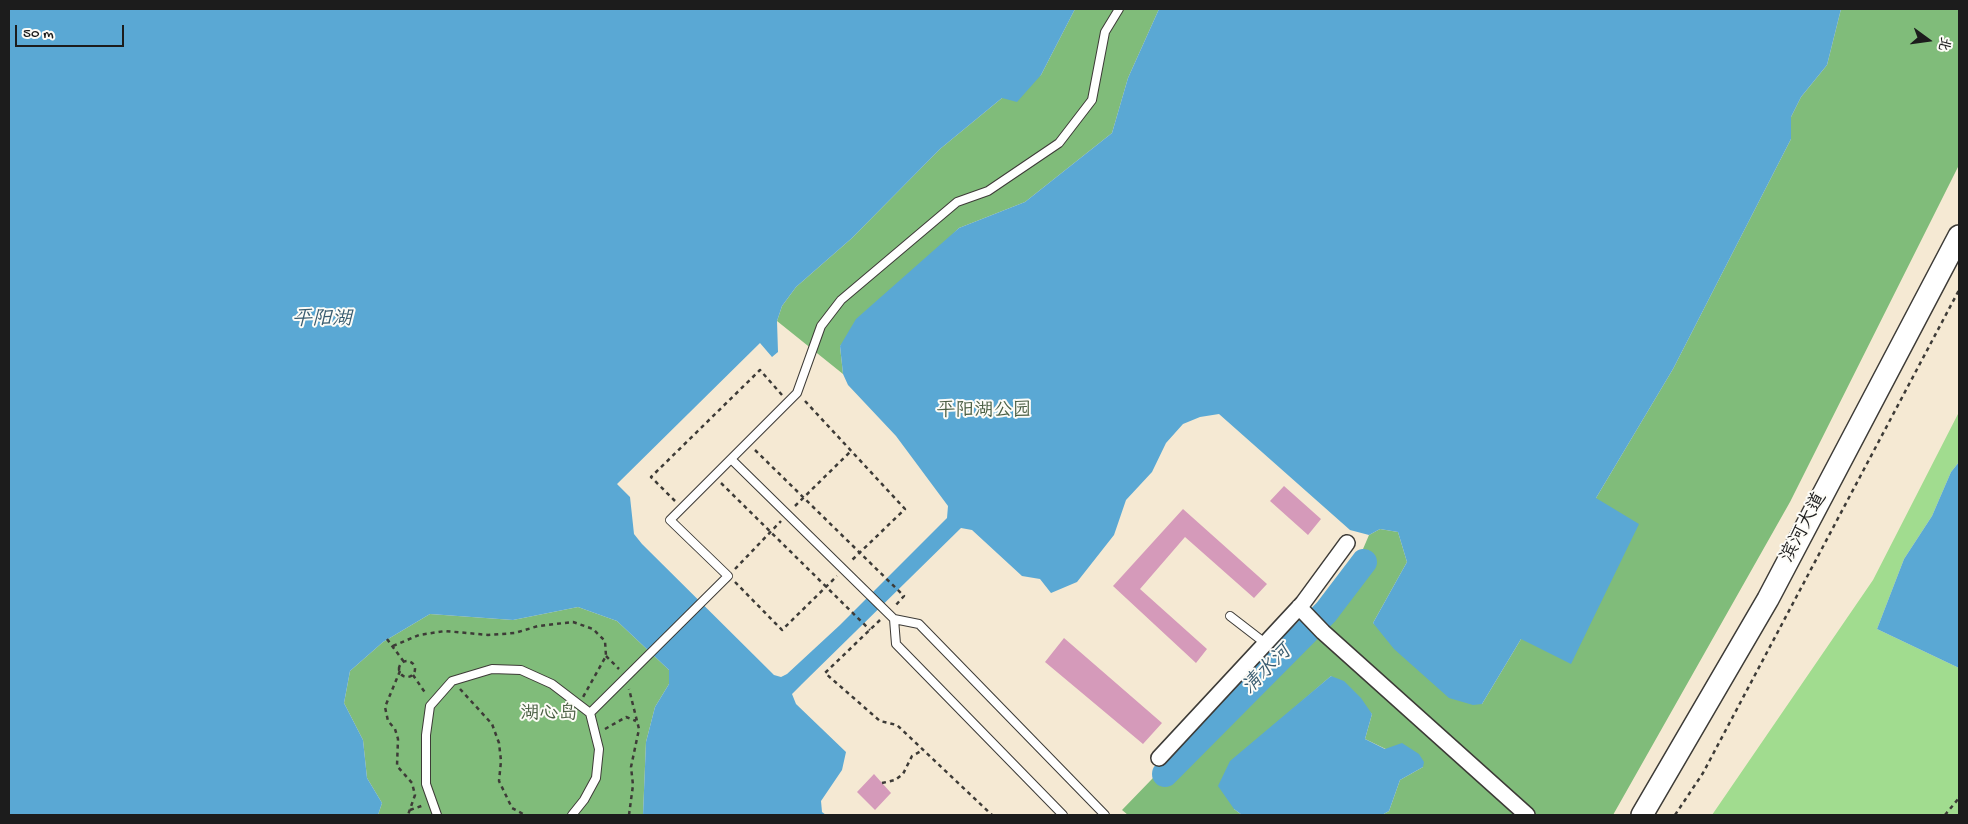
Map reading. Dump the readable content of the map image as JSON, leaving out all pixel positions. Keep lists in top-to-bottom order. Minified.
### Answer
{"streets":{"main road":["滨河大道"]},"water":["平阳湖","清水河"],"parks":["平阳湖公园","湖心岛"],"scale_bar":"50 m","north":"right"}
